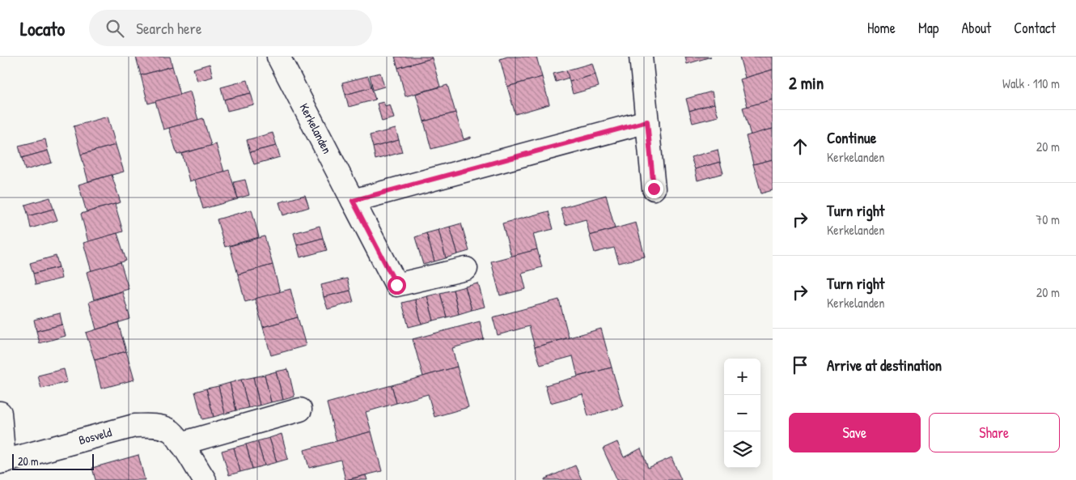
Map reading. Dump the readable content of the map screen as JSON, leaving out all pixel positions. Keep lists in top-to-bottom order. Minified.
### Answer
{"streets":{"street":["Kerkelanden","Bosveld"]},"scale_bar":"20 m","page":{"header":"Locato","search":"Search here","nav":["Home","Map","About","Contact"],"heading":["2 min","Walk · 110 m"],"list":[["Continue","Kerkelanden","20 m"],["Turn right","Kerkelanden","70 m"],["Turn right","Kerkelanden","20 m"],"Arrive at destination"],"map_buttons":["+","−"],"buttons":["Save","Share"],"scale":"20 m"}}
